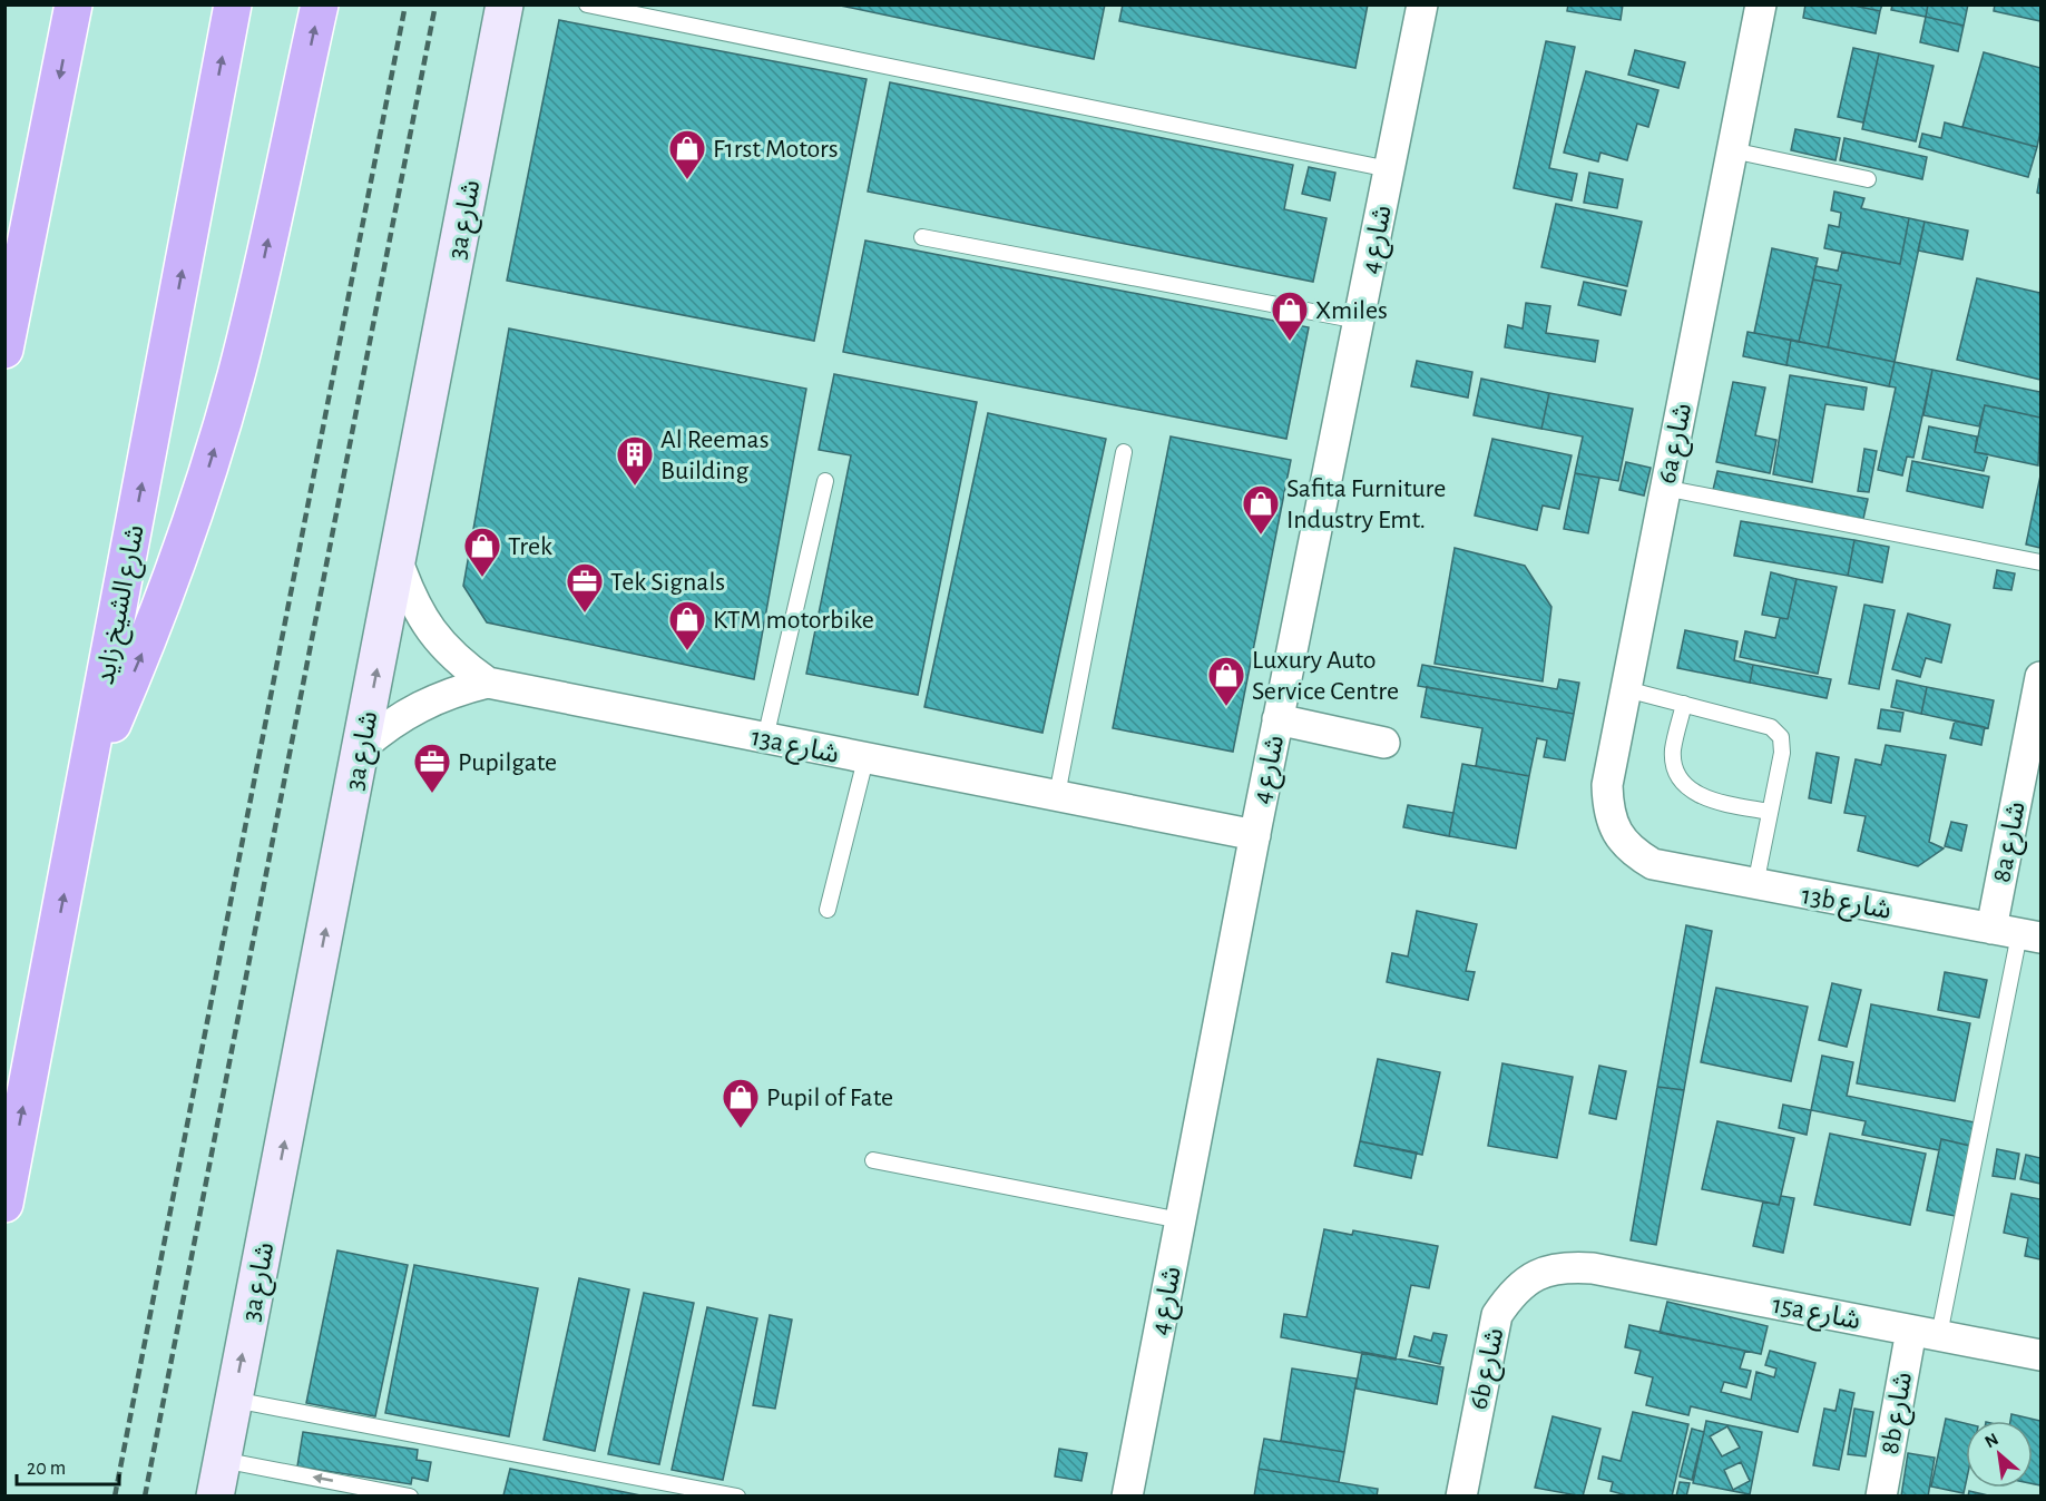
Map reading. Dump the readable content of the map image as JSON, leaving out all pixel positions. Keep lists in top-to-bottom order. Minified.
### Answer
{"streets":{"highway":["شارع الشيخ زايد"],"street":["3a شارع","شارع 4","6a شارع","13a شارع","8a شارع","13b شارع","15a شارع","6b شارع","8b شارع"]},"crossings":[["3a شارع","13a شارع"],["شارع 4","13a شارع"],["6a شارع","13b شارع"],["8a شارع","13b شارع"],["15a شارع","6b شارع"],["15a شارع","8b شارع"]],"one_way":["3a شارع"],"places":{"shop":["F1rst Motors","Xmiles","Safita Furniture Industry Emt.","Trek","KTM motorbike","Luxury Auto Service Centre","Pupil of Fate"],"building":["Al Reemas Building"],"office":["Tek Signals","Pupilgate"]},"scale_bar":"20 m","north":"top left"}
